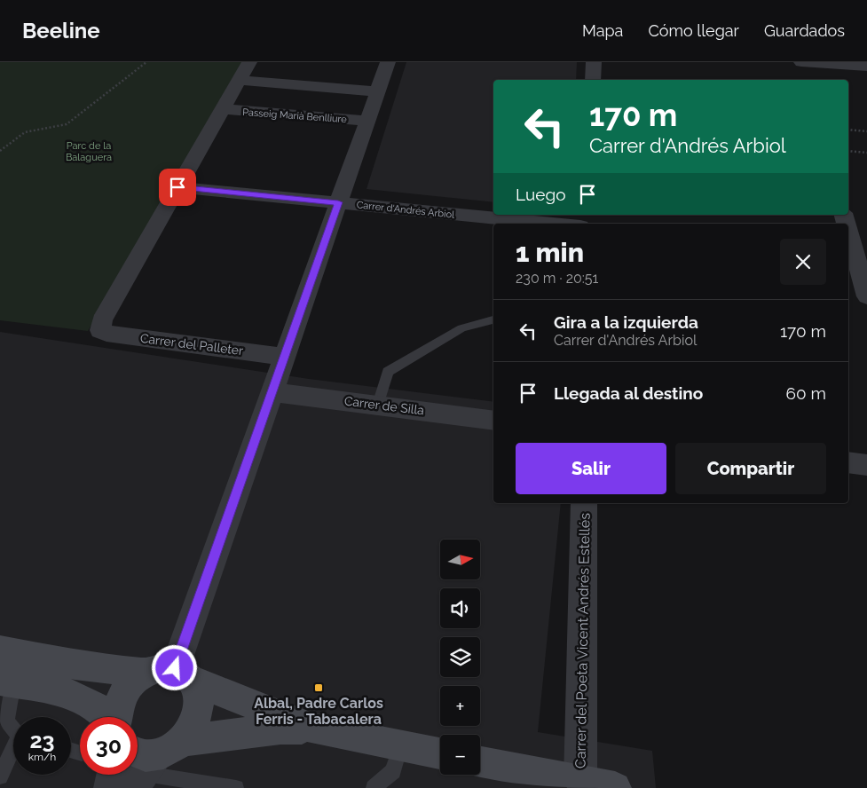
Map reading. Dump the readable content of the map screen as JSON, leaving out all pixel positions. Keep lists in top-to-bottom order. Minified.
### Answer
{"streets":{"street":["Passeig Marià Benlliure","Carrer d'Andrés Arbiol","Carrer del Palleter","Carrer de Silla","Carrer del Poeta Vicent Andrés Estellés"]},"crossings":[["Carrer d'Andrés Arbiol","Carrer del Palleter"]],"parks":["Parc de la Balaguera"],"places":{"transit":["Albal, Padre Carlos Ferris - Tabacalera"]},"north":"right","page":{"header":"Beeline","nav":["Mapa","Cómo llegar","Guardados"],"turn":["170 m","Carrer d'Andrés Arbiol"],"then":"Luego","heading":["1 min","230 m · 20:51"],"list":[{"name":"Gira a la izquierda","note":"Carrer d'Andrés Arbiol","value":"170 m"},{"name":"Llegada al destino","value":"60 m"}],"buttons":["Salir","Compartir"],"map_buttons":["+","−"],"speed":"23 km/h","limit":"30"}}
